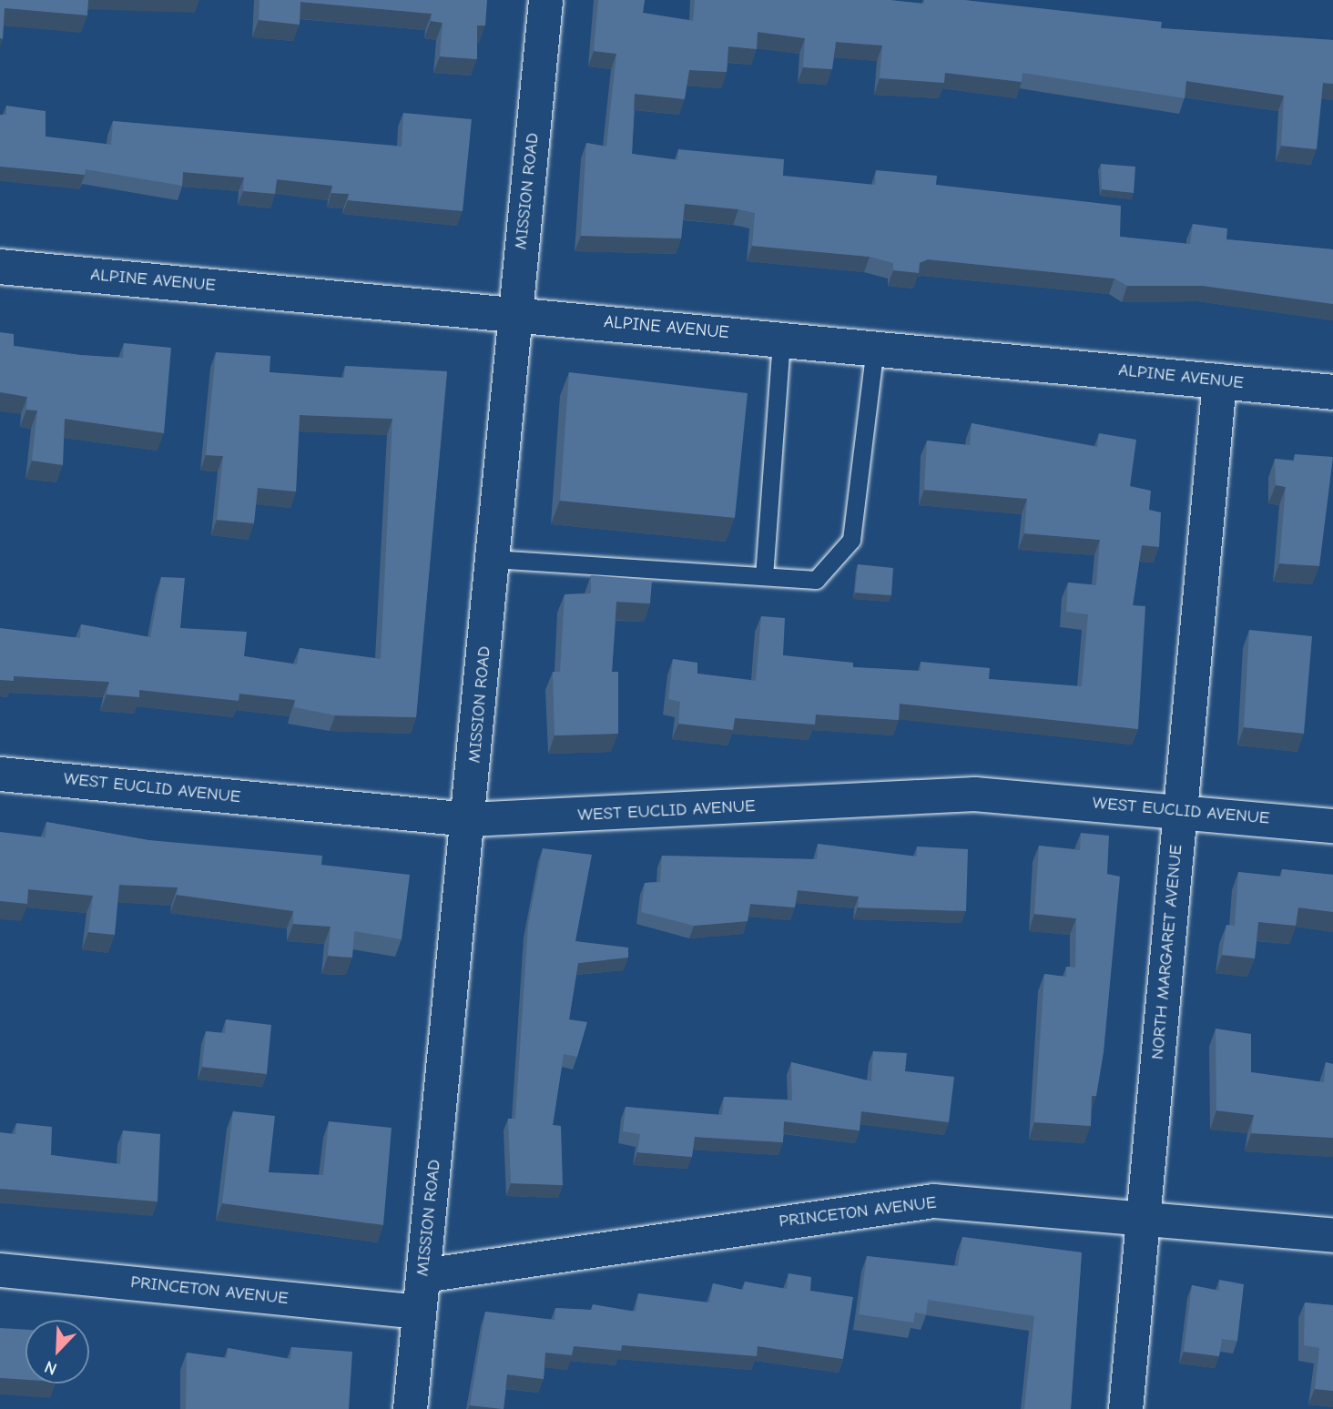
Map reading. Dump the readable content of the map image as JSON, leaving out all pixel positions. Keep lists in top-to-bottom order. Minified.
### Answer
{"streets":{"street":["MISSION ROAD","ALPINE AVENUE","WEST EUCLID AVENUE","NORTH MARGARET AVENUE","PRINCETON AVENUE"]},"crossings":[["MISSION ROAD","ALPINE AVENUE"],["MISSION ROAD","WEST EUCLID AVENUE"],["MISSION ROAD","PRINCETON AVENUE"],["ALPINE AVENUE","NORTH MARGARET AVENUE"],["WEST EUCLID AVENUE","NORTH MARGARET AVENUE"],["NORTH MARGARET AVENUE","PRINCETON AVENUE"]],"north":"bottom left"}
